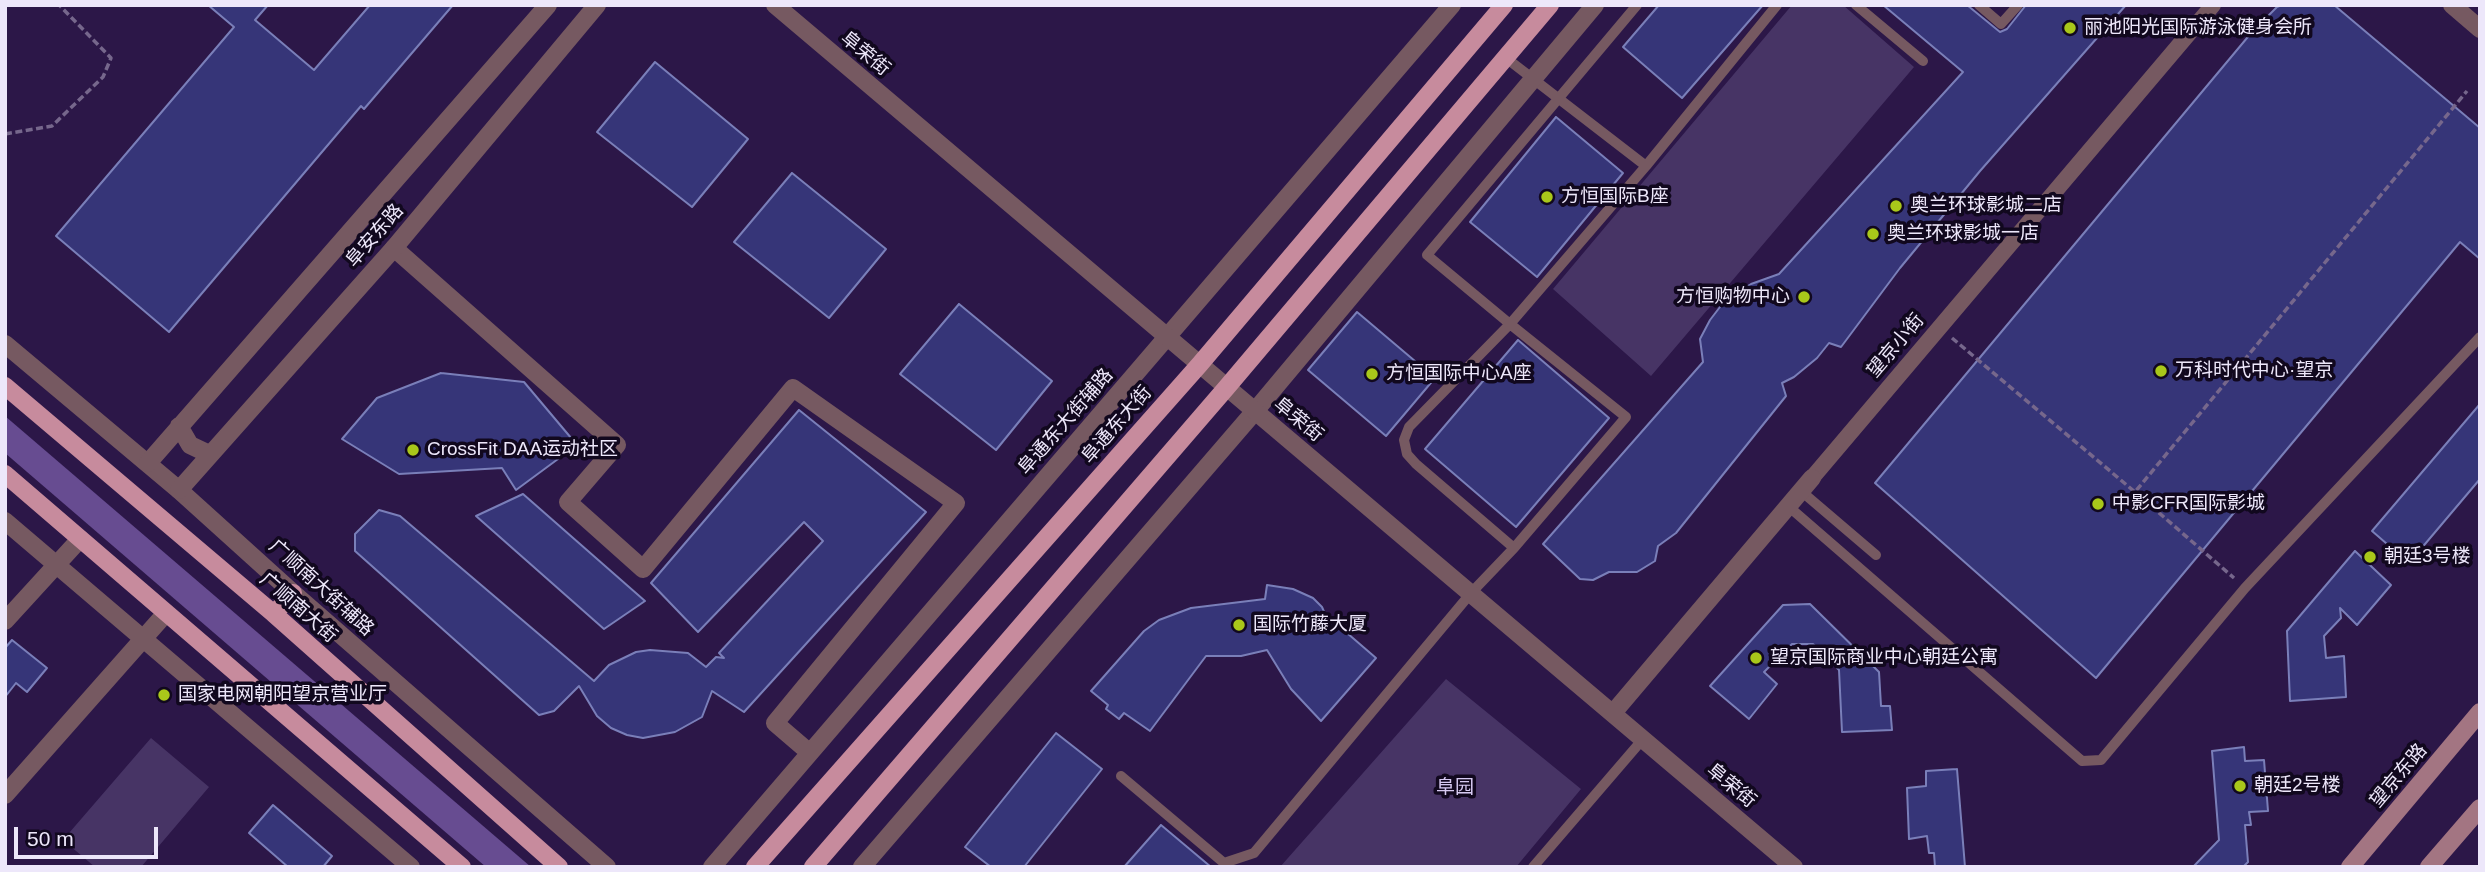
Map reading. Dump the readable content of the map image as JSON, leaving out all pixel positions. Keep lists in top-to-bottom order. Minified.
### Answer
{"streets":{"main road":["阜通东大街","广顺南大街","望京东路"],"street":["阜荣街","阜安东路","望京小街","阜通东大街辅路","广顺南大街辅路"]},"crossings":[["阜荣街","望京小街"],["阜荣街","阜通东大街辅路"],["阜荣街","阜通东大街"],["阜安东路","广顺南大街辅路"]],"parks":["阜园"],"places":["丽池阳光国际游泳健身会所","方恒国际B座","奥兰环球影城二店","奥兰环球影城一店","方恒购物中心","万科时代中心·望京","方恒国际中心A座","CrossFit DAA运动社区","中影CFR国际影城","朝廷3号楼","国际竹藤大厦","望京国际商业中心朝廷公寓","国家电网朝阳望京营业厅","朝廷2号楼"],"scale_bar":"50 m"}
